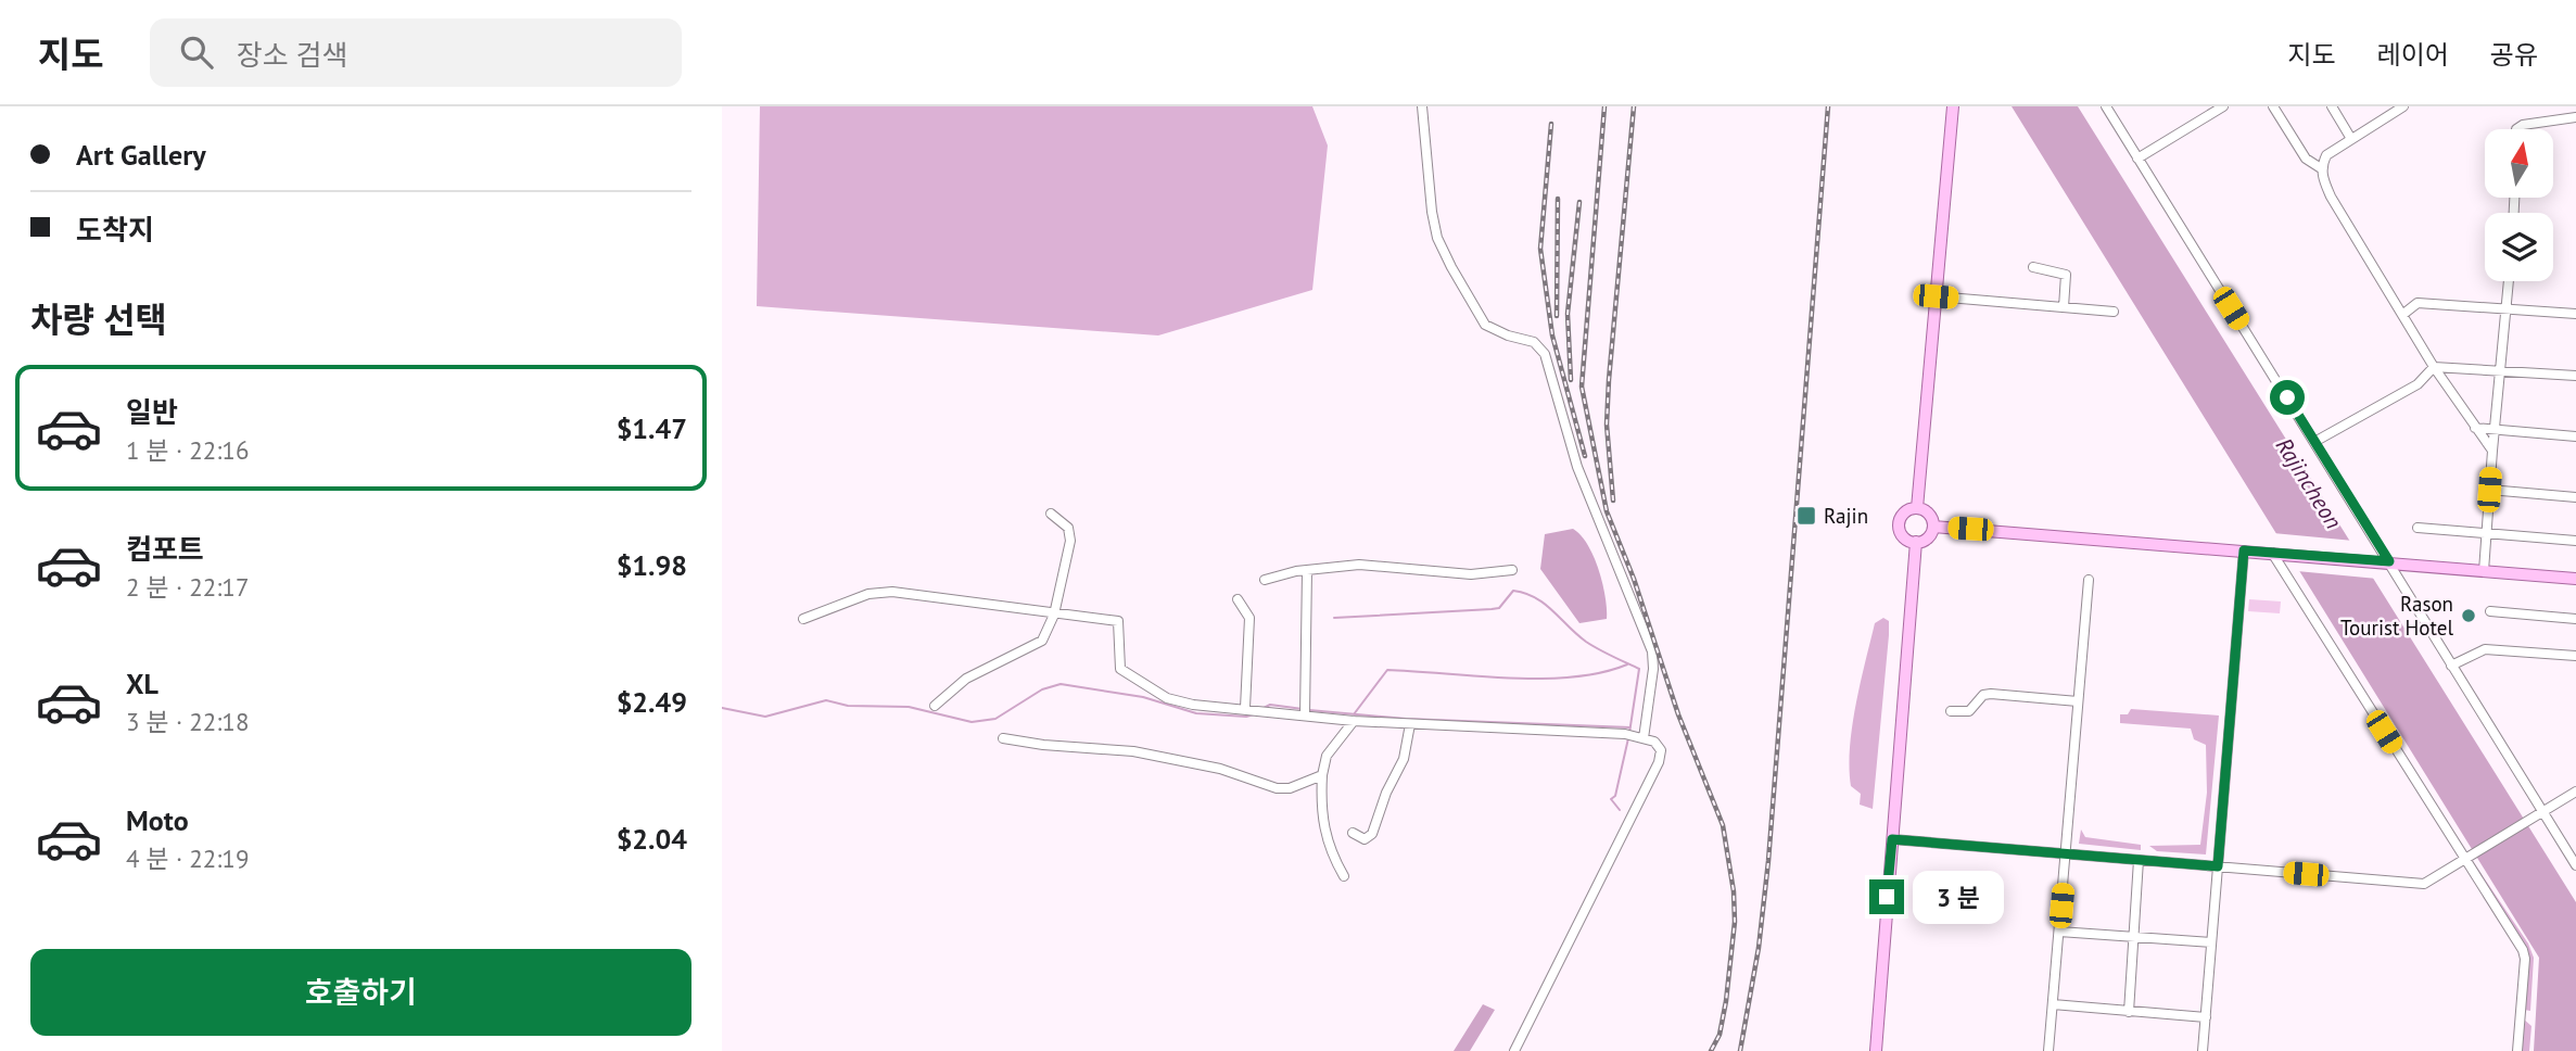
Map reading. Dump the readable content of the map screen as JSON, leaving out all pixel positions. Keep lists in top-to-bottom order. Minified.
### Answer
{"water":["Rajincheon"],"places":{"transit":["Rajin"],"other":["Rason Tourist Hotel"]},"north":"top","page":{"header":"지도","search":"장소 검색","nav":["지도","레이어","공유"],"banner":["Art Gallery","도착지"],"heading":"차량 선택","list":[{"name":"일반","note":"1 분 · 22:16","value":"$1.47"},{"name":"컴포트","note":"2 분 · 22:17","value":"$1.98"},{"name":"XL","note":"3 분 · 22:18","value":"$2.49"},{"name":"Moto","note":"4 분 · 22:19","value":"$2.04"}],"bubble":"3 분","buttons":"호출하기"}}
